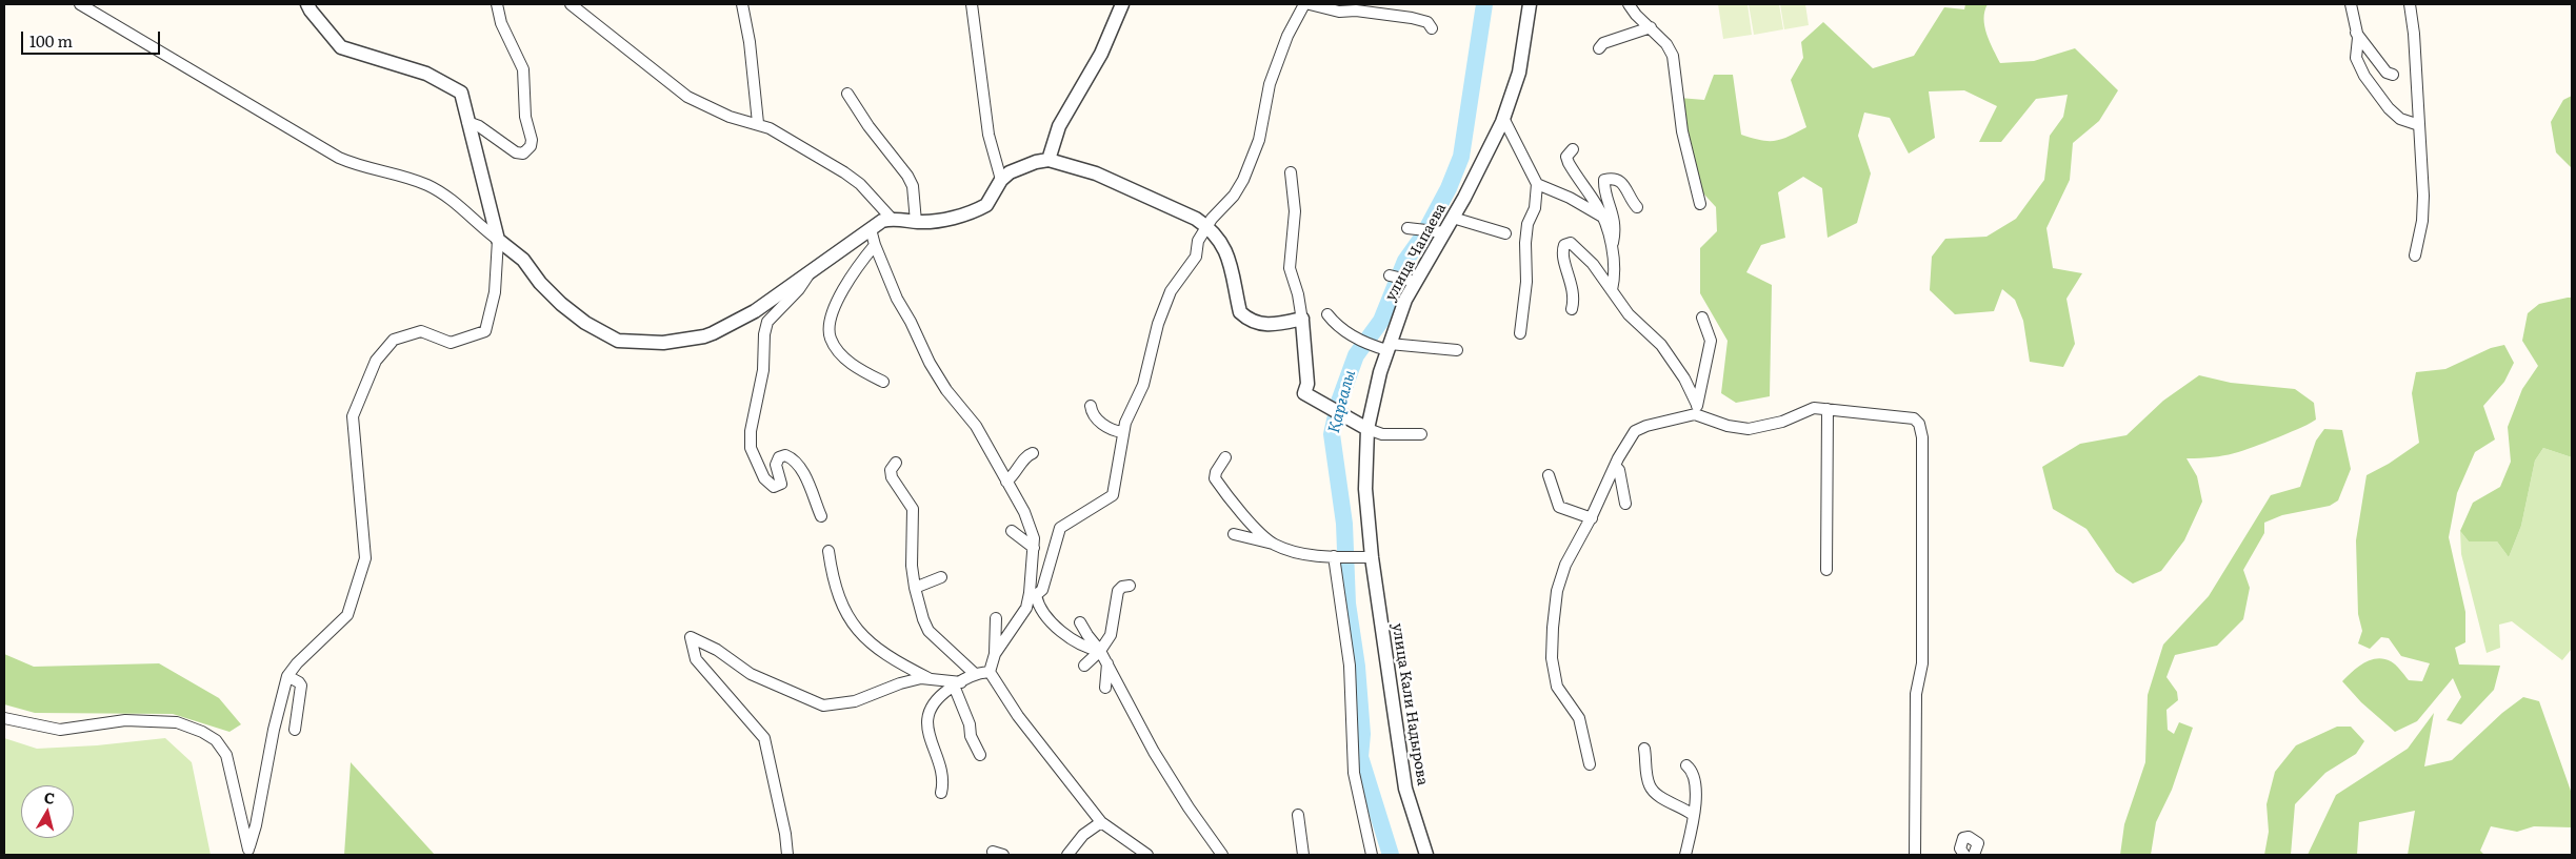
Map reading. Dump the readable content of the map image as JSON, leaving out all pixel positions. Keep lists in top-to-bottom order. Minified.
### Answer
{"streets":{"street":["улица Чапаева","улица Кали Надырова"]},"crossings":[["улица Чапаева","улица Кали Надырова"]],"water":["Қарғалы"],"scale_bar":"100 m","north":"top"}
